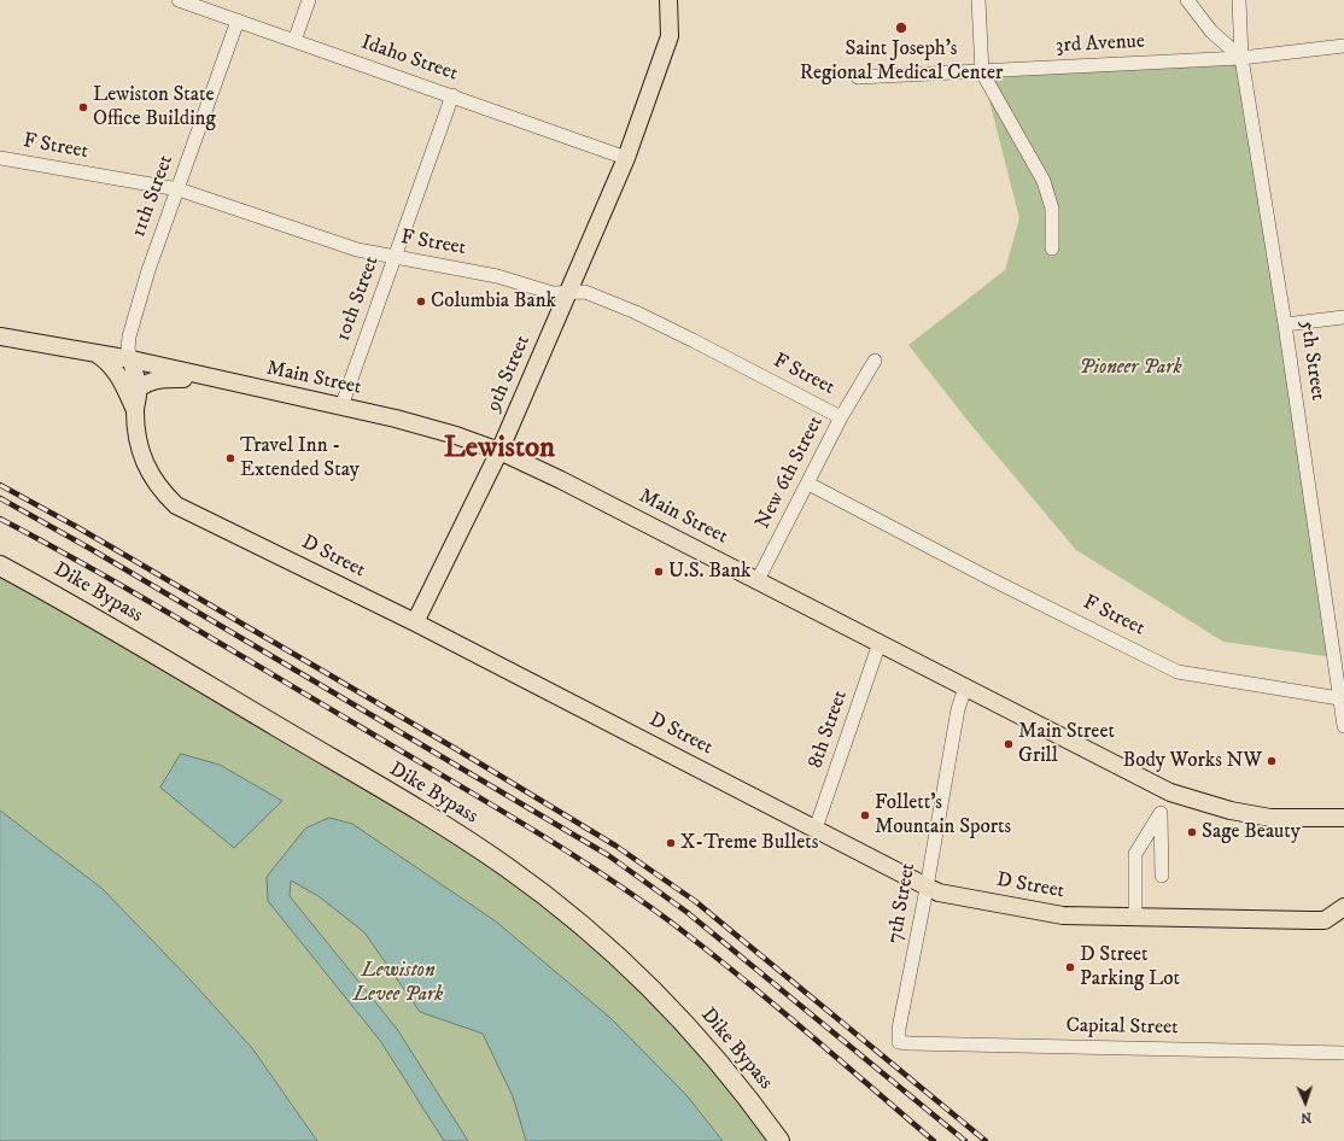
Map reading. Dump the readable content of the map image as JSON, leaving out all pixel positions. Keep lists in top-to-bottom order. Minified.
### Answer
{"streets":{"highway":["Dike Bypass"],"main road":["9th Street","Main Street","D Street"],"street":["3rd Avenue","Idaho Street","F Street","11th Street","10th Street","5th Street","New 6th Street","8th Street","7th Street","Capital Street"]},"crossings":[["3rd Avenue","5th Street"],["Idaho Street","11th Street"],["Idaho Street","10th Street"],["Idaho Street","9th Street"],["F Street","11th Street"],["F Street","10th Street"],["F Street","5th Street"],["F Street","9th Street"],["F Street","New 6th Street"],["11th Street","Main Street"],["11th Street","D Street"],["10th Street","Main Street"],["9th Street","Main Street"],["9th Street","D Street"],["Main Street","New 6th Street"],["Main Street","D Street"],["Main Street","8th Street"],["Main Street","7th Street"],["D Street","8th Street"],["D Street","7th Street"],["7th Street","Capital Street"]],"districts":["Lewiston"],"parks":["Pioneer Park","Lewiston Levee Park"],"places":["Saint Joseph's Regional Medical Center","Lewiston State Office Building","Columbia Bank","Travel Inn - Extended Stay","U.S. Bank","Main Street Grill","Body Works NW","Follett's Mountain Sports","Sage Beauty","X-Treme Bullets","D Street Parking Lot"],"north":"bottom"}
